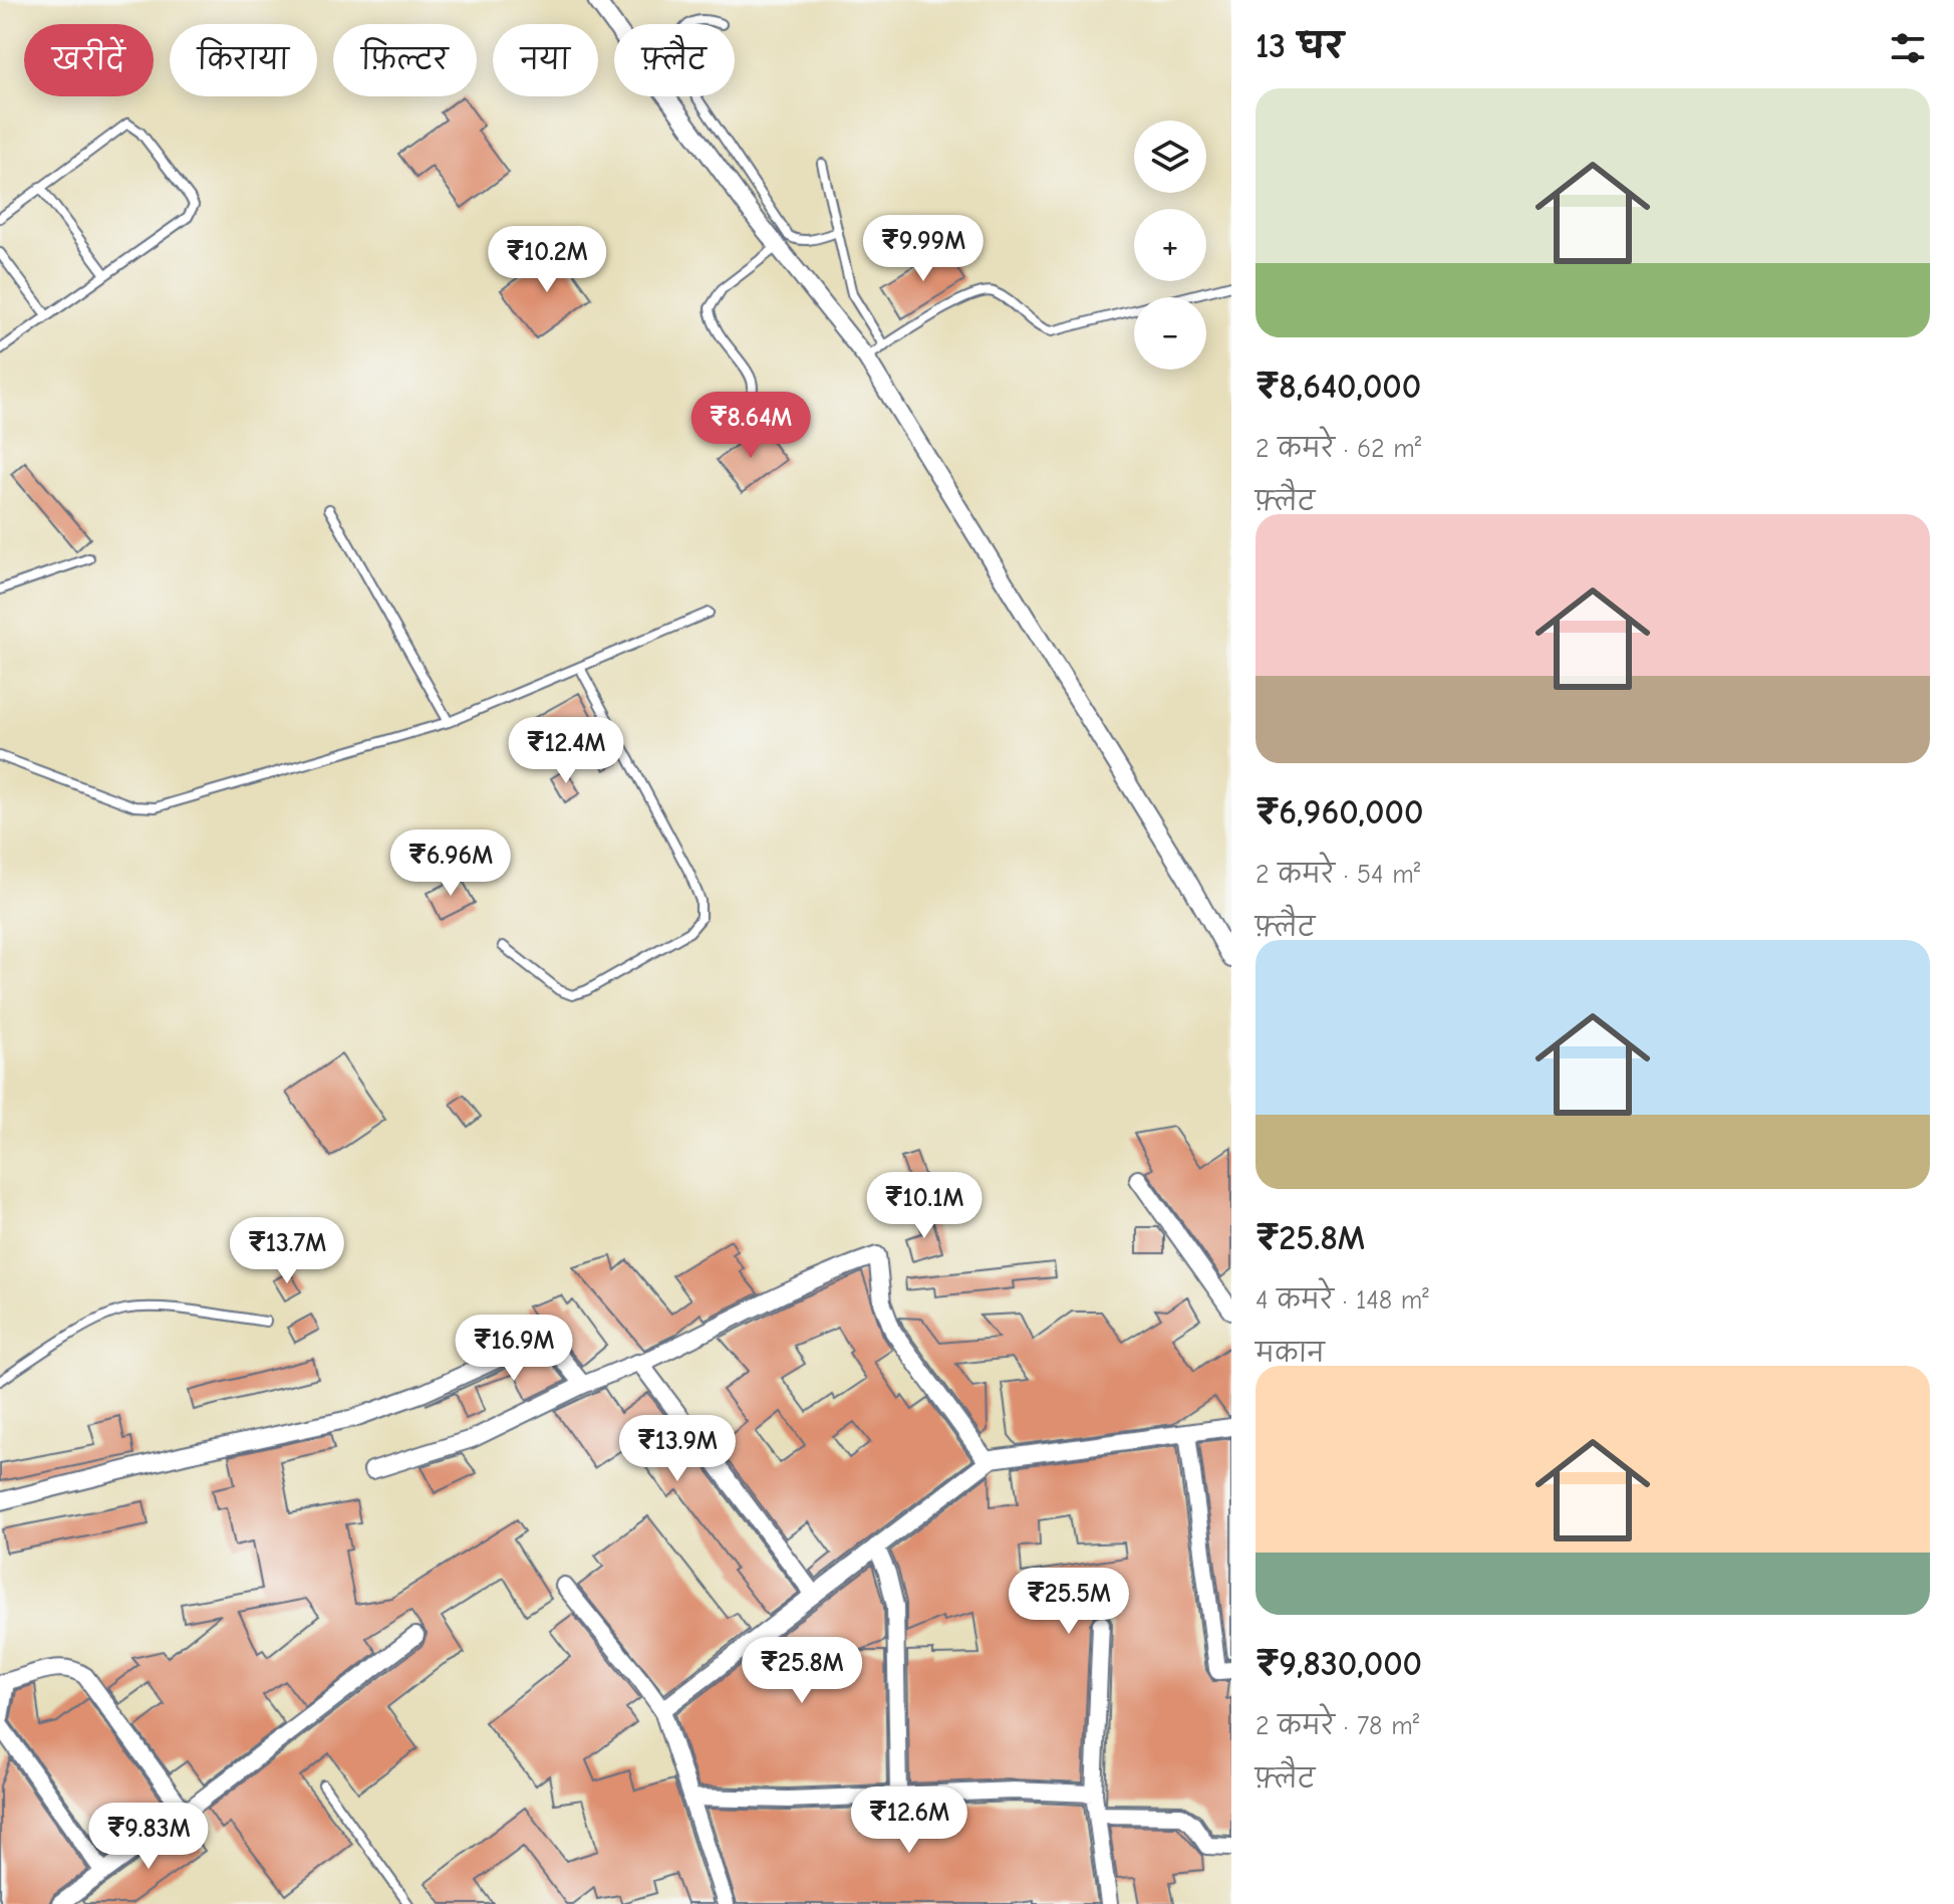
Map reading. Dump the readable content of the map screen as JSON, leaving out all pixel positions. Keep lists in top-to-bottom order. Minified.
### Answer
{"page":{"heading":"13 घर","chip":["खरीदें","किराया","फ़िल्टर","नया","फ़्लैट"],"list":[{"name":"₹8,640,000","note":"2 कमरे · 62 m² · फ़्लैट"},{"name":"₹6,960,000","note":"2 कमरे · 54 m² · फ़्लैट"},{"name":"₹25.8M","note":"4 कमरे · 148 m² · मकान"},{"name":"₹9,830,000","note":"2 कमरे · 78 m² · फ़्लैट"}],"map_buttons":["+","−"],"price":["₹9.99M","₹10.2M","₹8.64M","₹12.4M","₹6.96M","₹10.1M","₹13.7M","₹16.9M","₹13.9M","₹25.5M","₹25.8M","₹12.6M","₹9.83M"]}}
